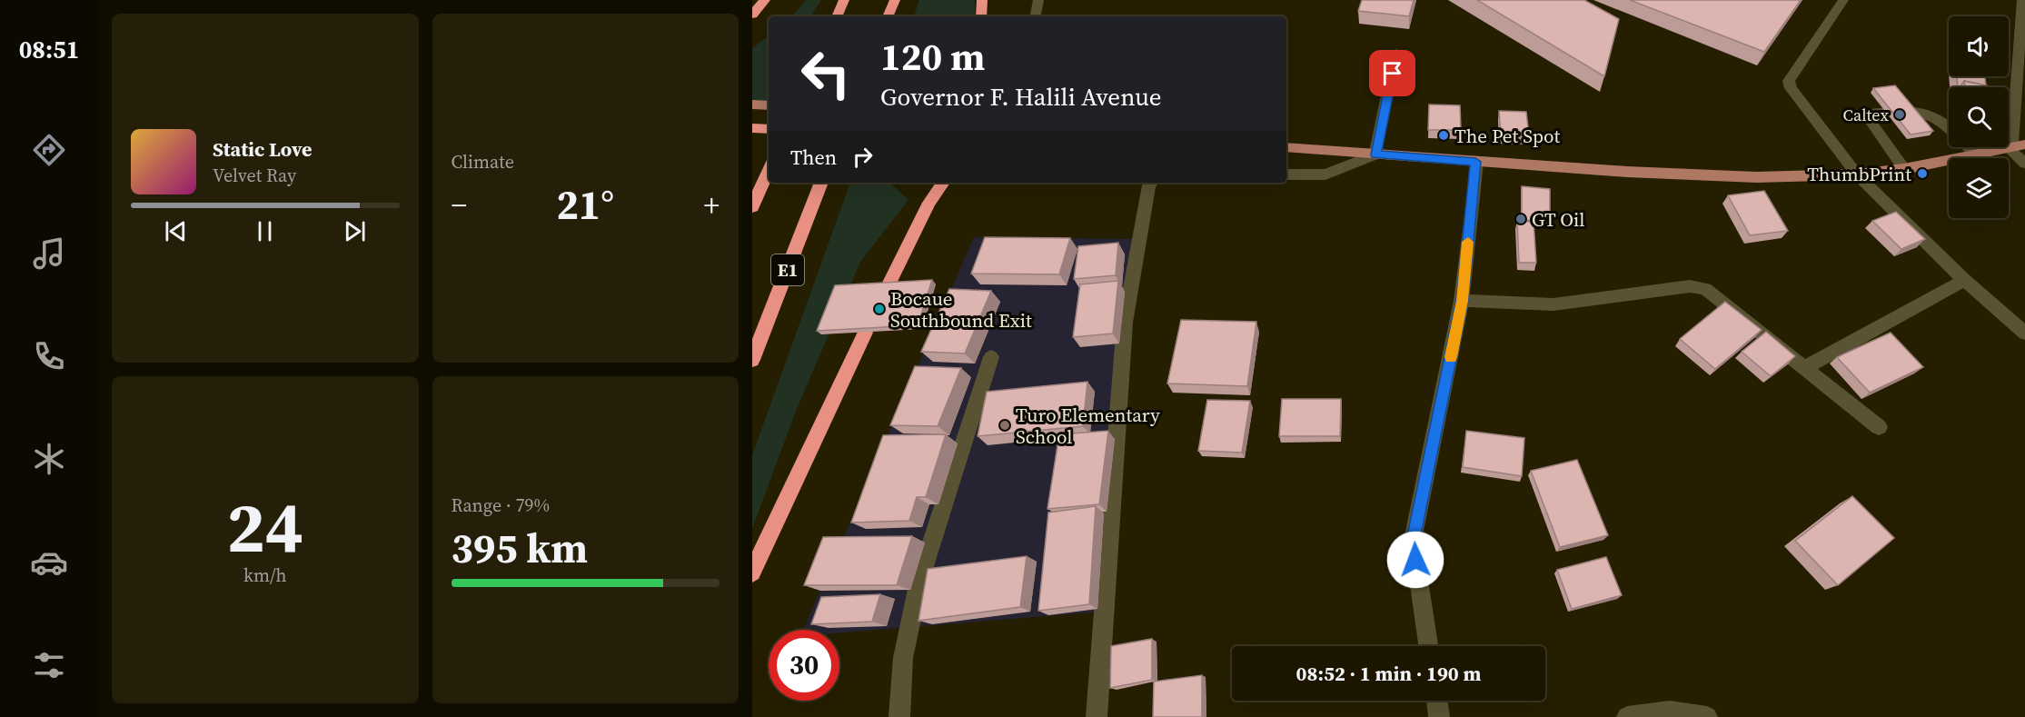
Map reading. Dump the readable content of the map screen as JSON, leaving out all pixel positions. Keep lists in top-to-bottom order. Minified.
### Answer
{"streets":{"highway":["E1"]},"places":["Caltex","The Pet Spot","ThumbPrint","GT Oil","Bocaue Southbound Exit","Turo Elementary School"],"page":{"tabs":"08:51","tile":["Climate",["24","km/h"],["Range · 79%","395 km"]],"turn":["120 m","Governor F. Halili Avenue"],"song":["Static Love","Velvet Ray"],"then":"Then","heat":["−","21°","+"],"limit":"30","trip":"08:52 · 1 min · 190 m"}}
